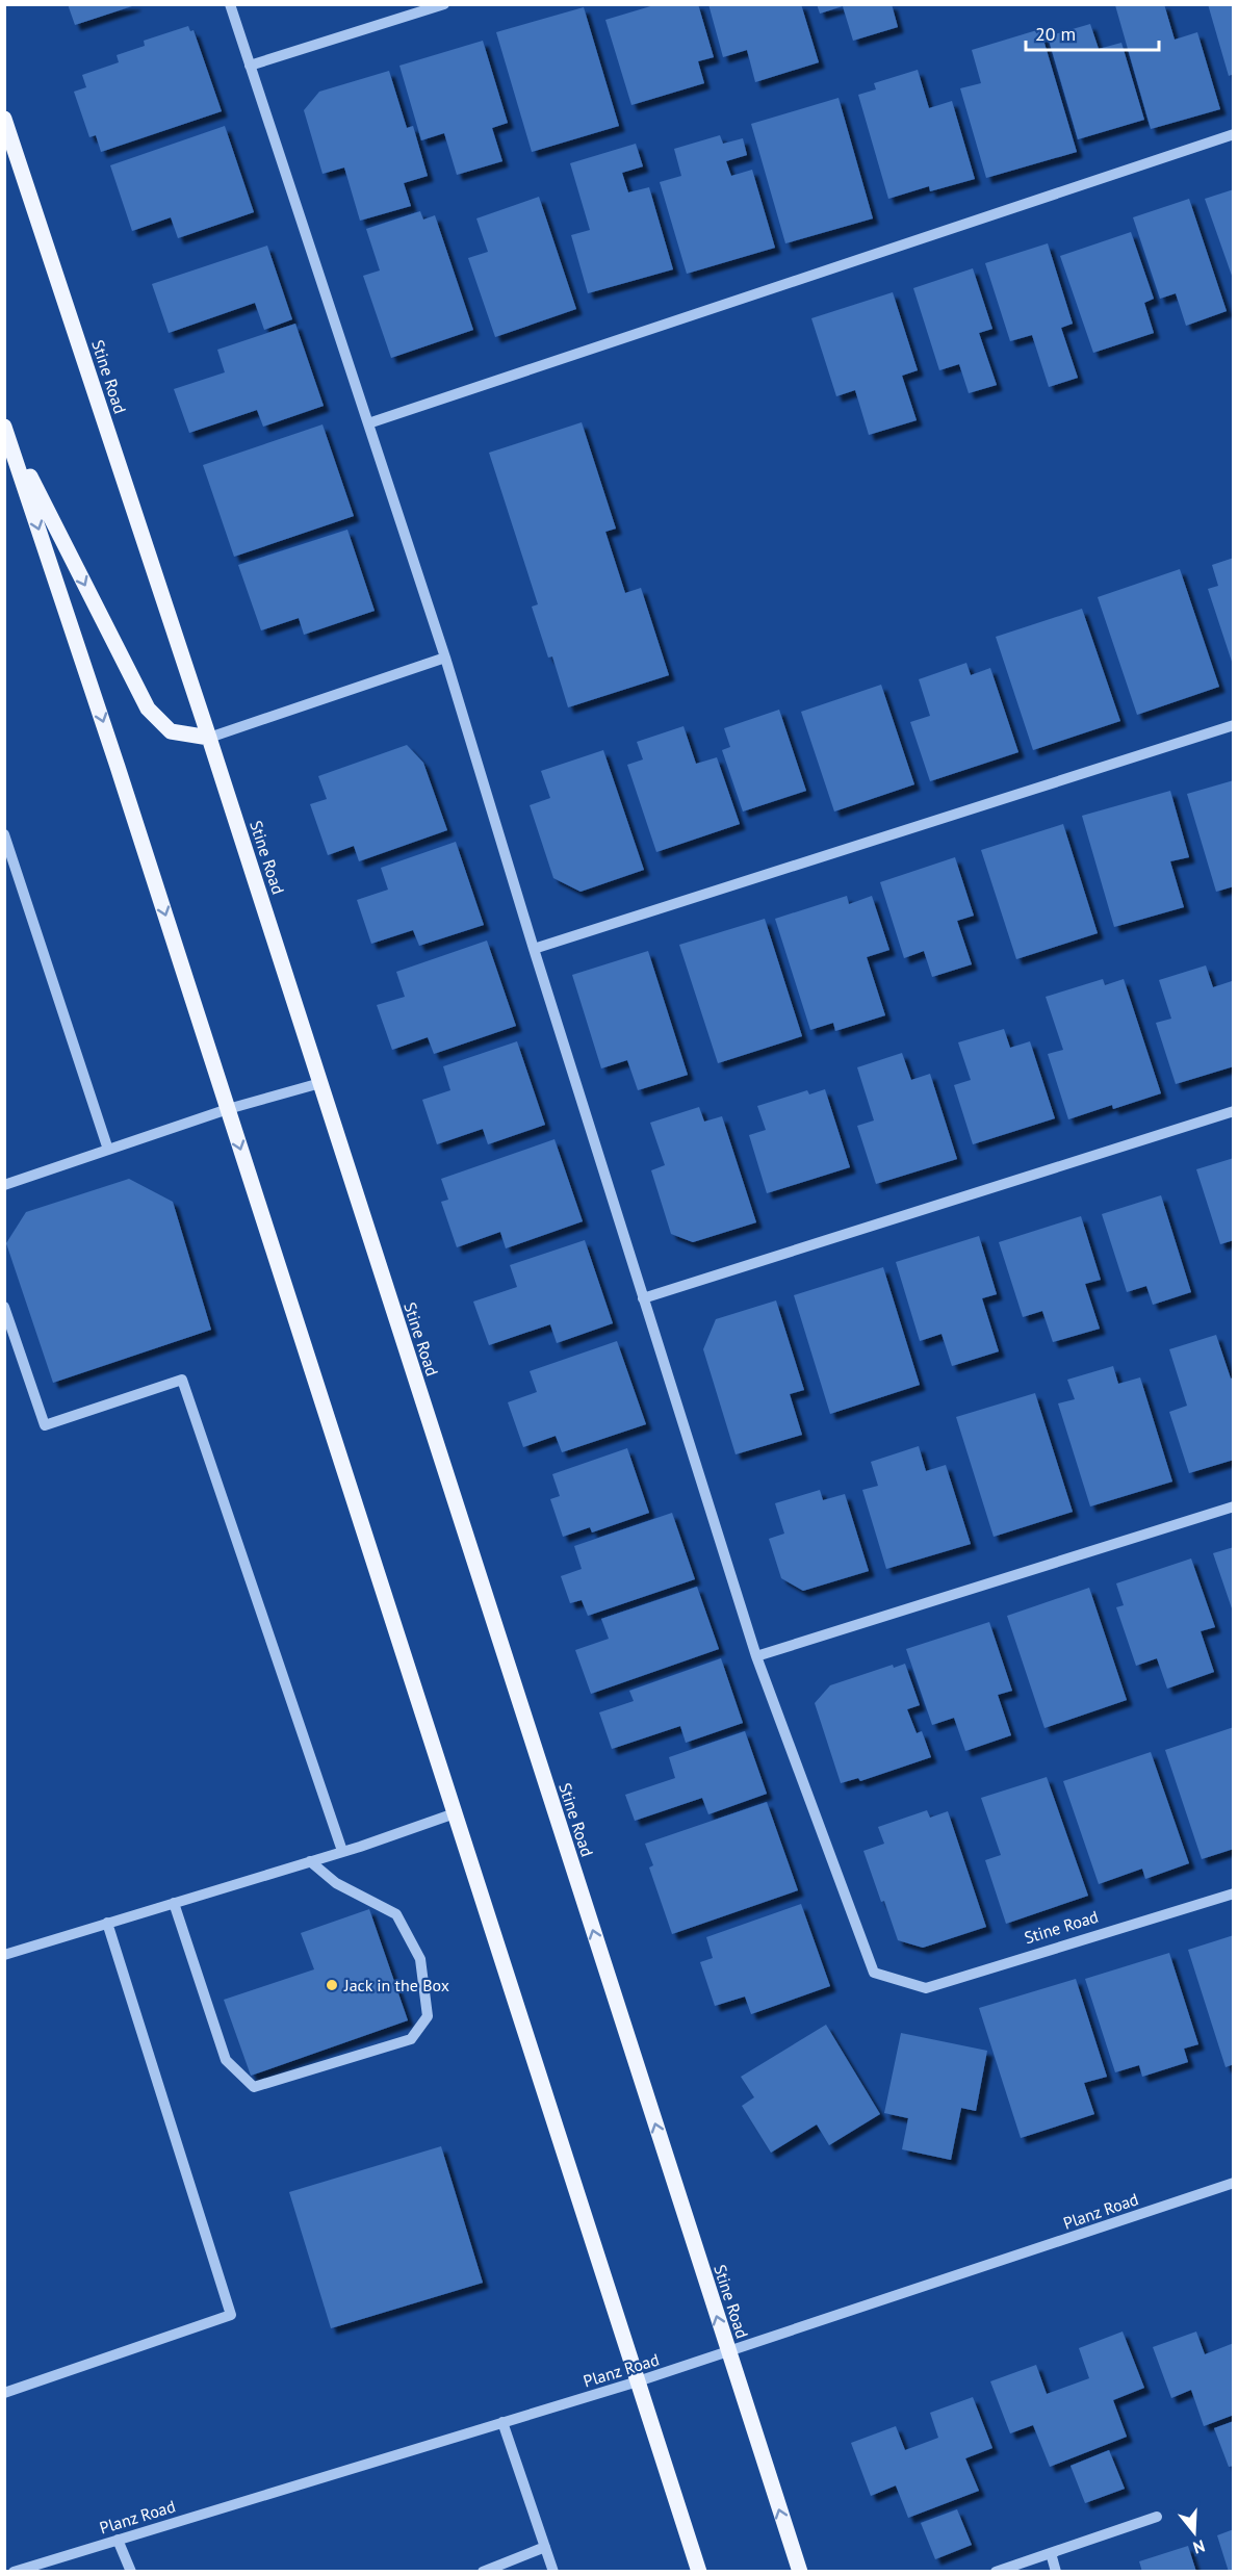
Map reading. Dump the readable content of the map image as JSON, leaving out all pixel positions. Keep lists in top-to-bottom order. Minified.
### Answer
{"streets":{"main road":["Stine Road"],"street":["Planz Road"]},"crossings":[["Stine Road","Planz Road"]],"places":["Jack in the Box"],"scale_bar":"20 m","north":"bottom"}
